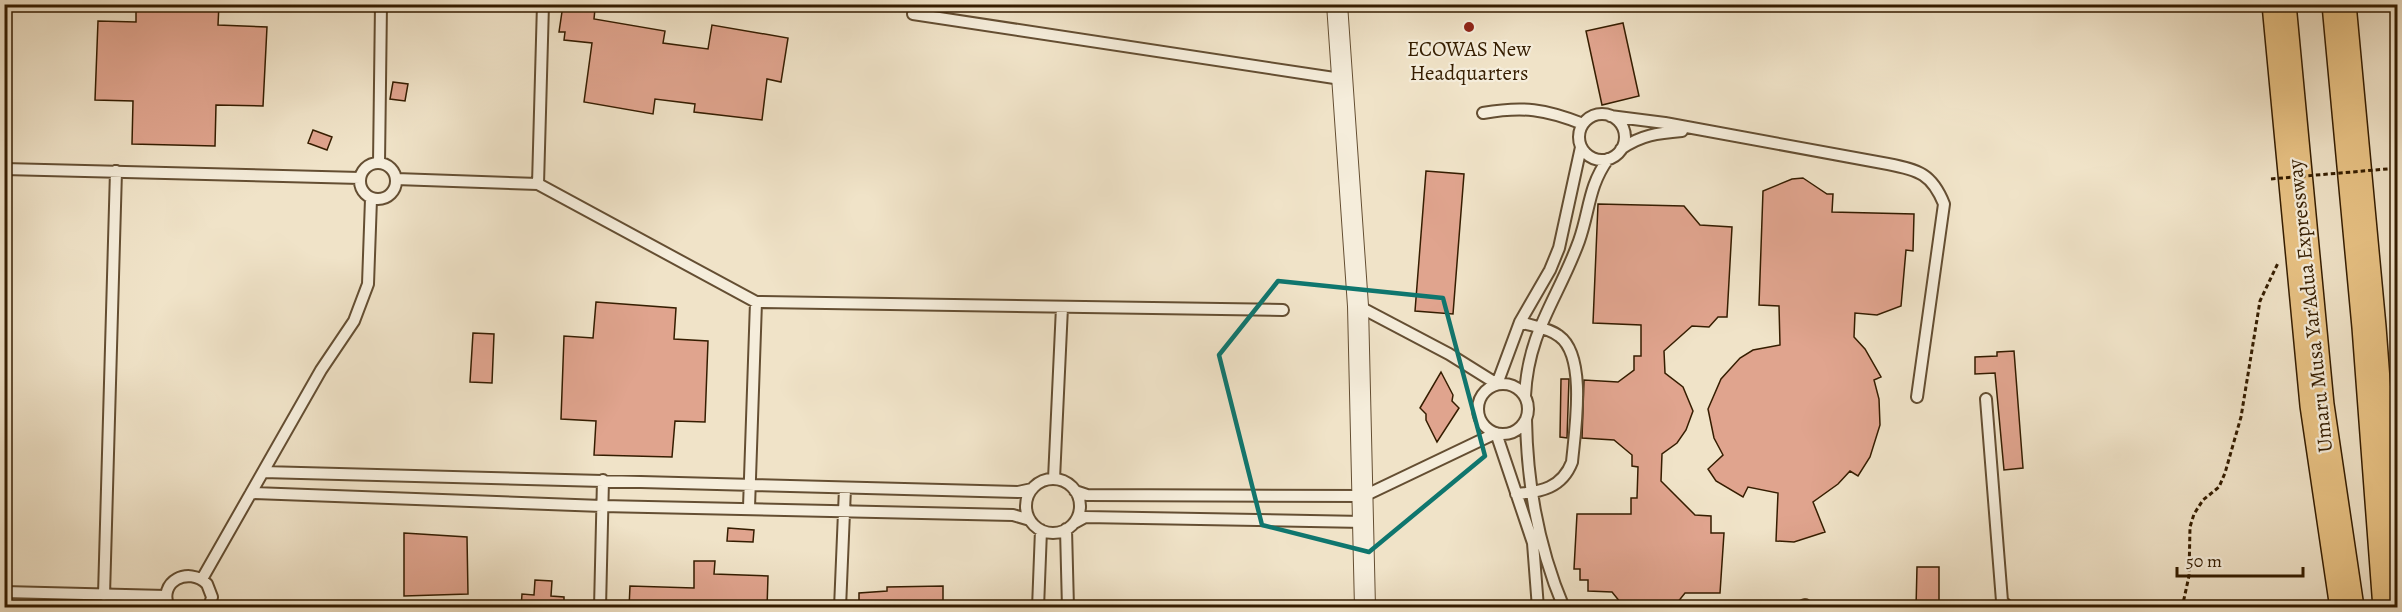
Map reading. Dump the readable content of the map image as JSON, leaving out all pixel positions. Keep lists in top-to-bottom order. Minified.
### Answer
{"streets":{"highway":["Umaru Musa Yar'Adua Expressway"]},"places":["ECOWAS New Headquarters"],"scale_bar":"50 m"}
